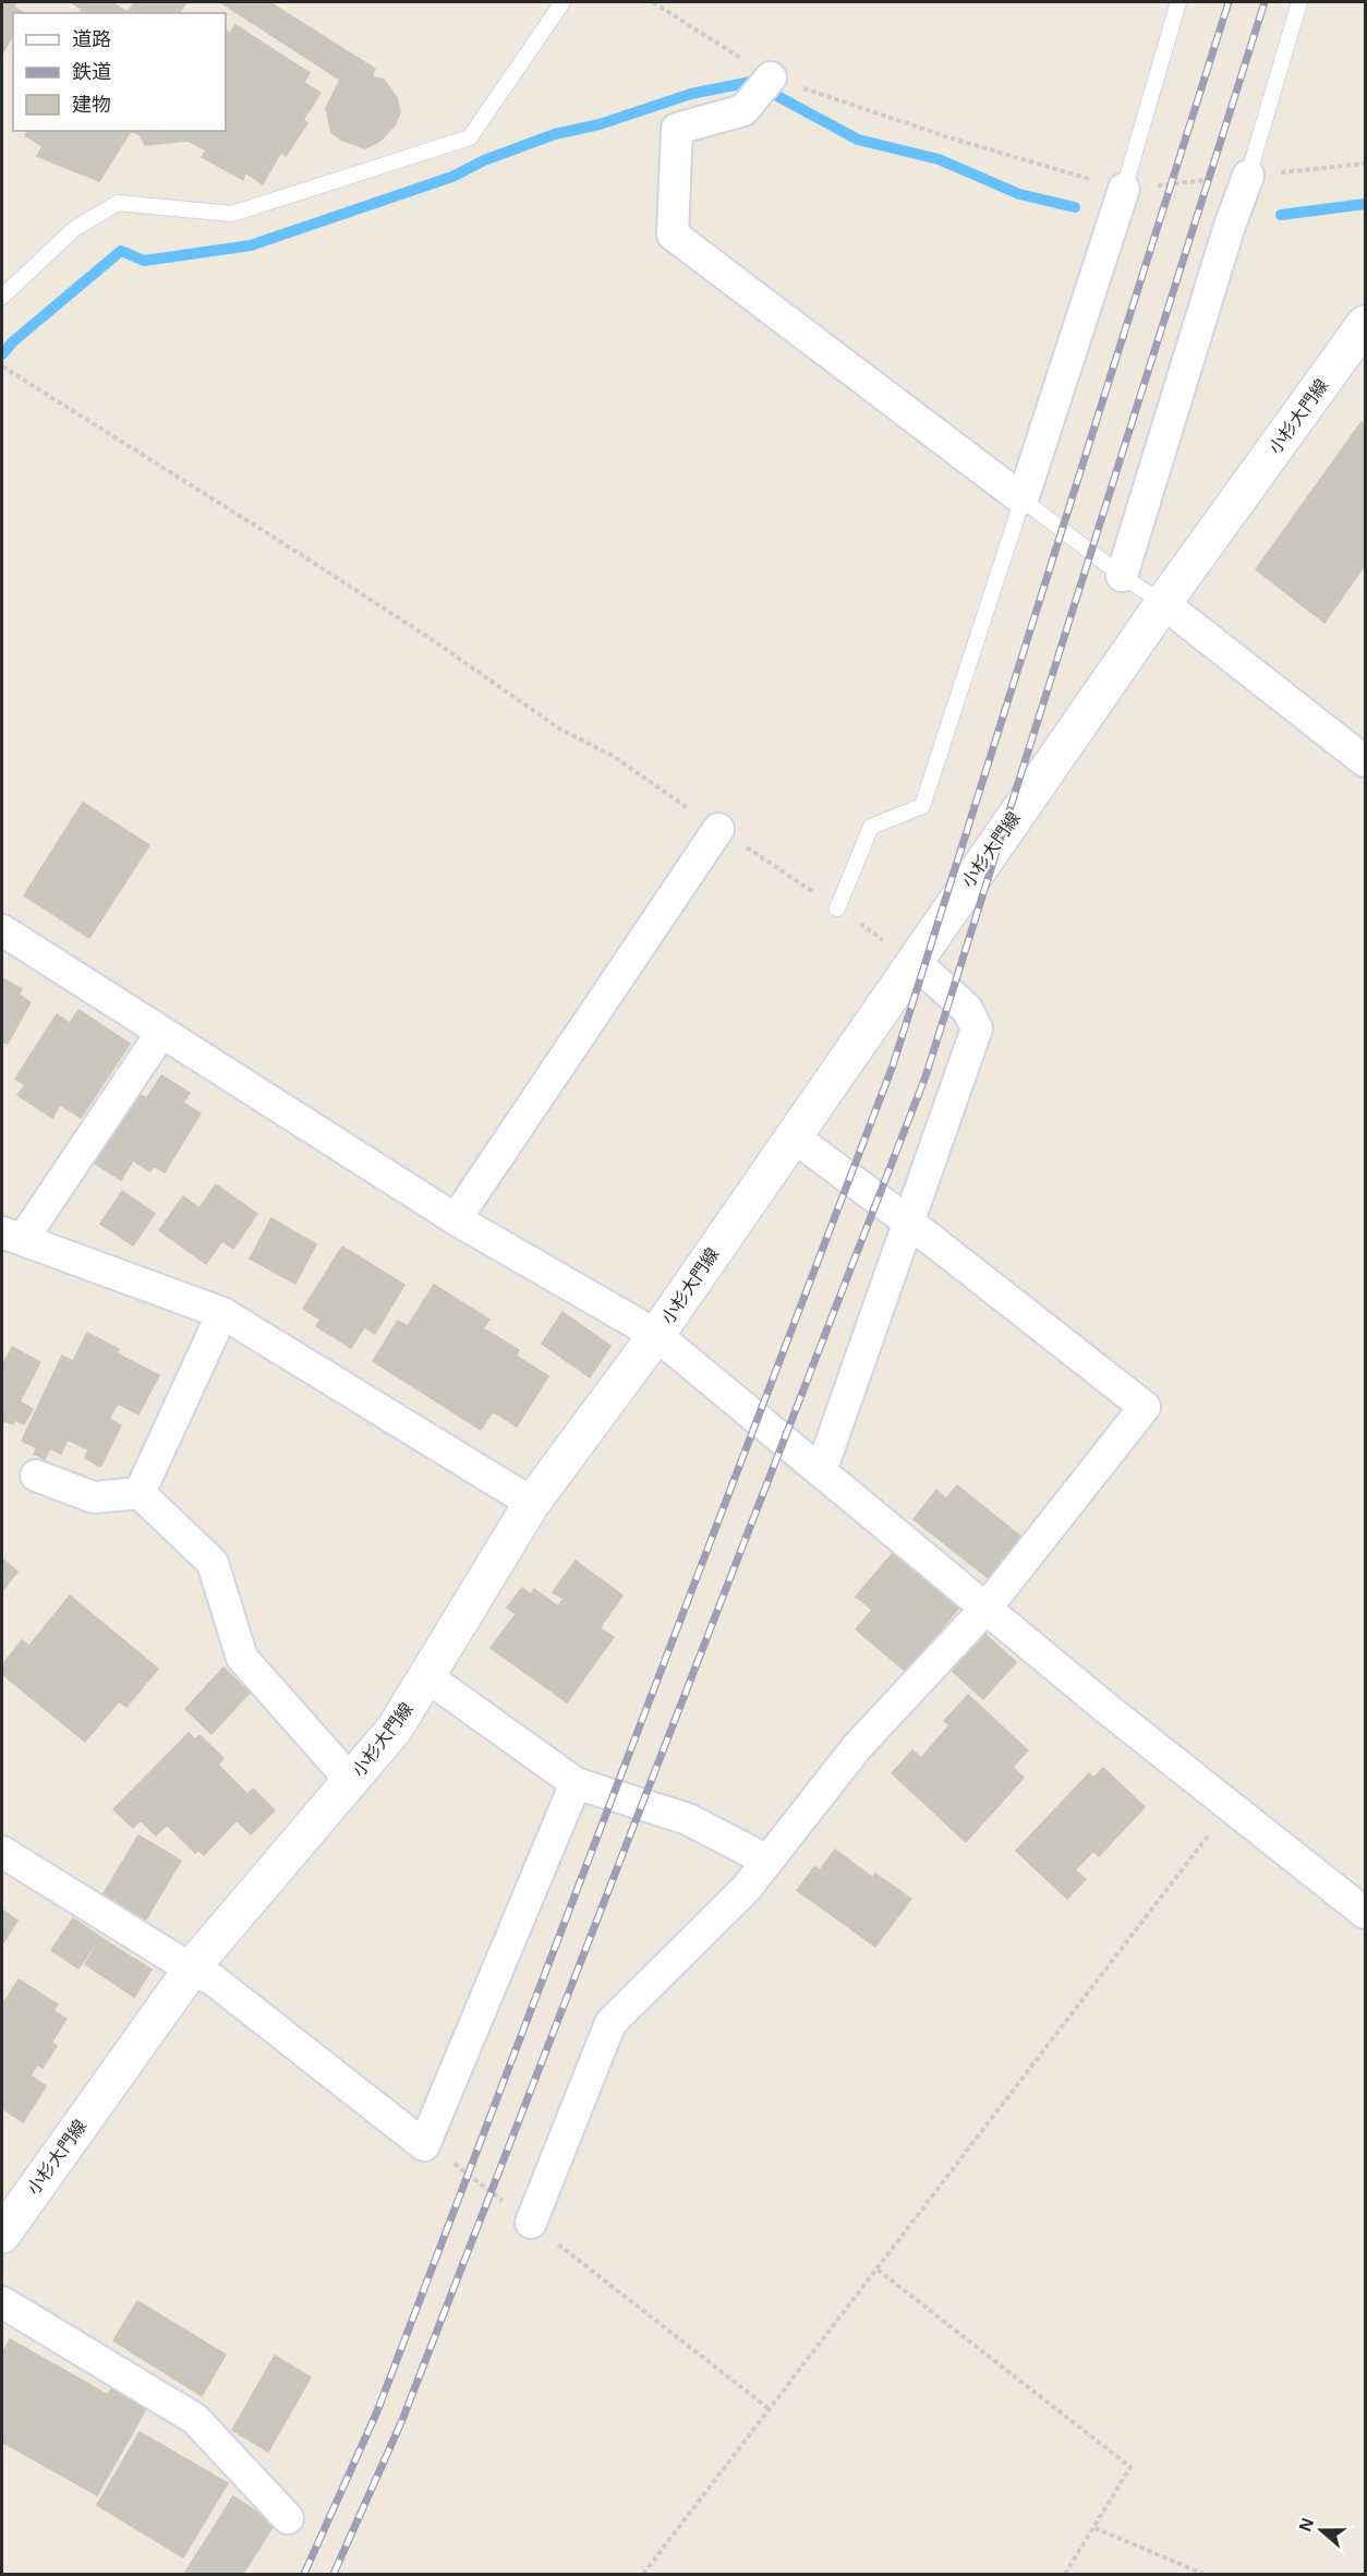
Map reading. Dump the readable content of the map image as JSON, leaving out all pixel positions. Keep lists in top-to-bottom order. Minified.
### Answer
{"streets":{"main road":["小杉大門線"]},"legend":["道路","鉄道","建物"],"north":"left"}
